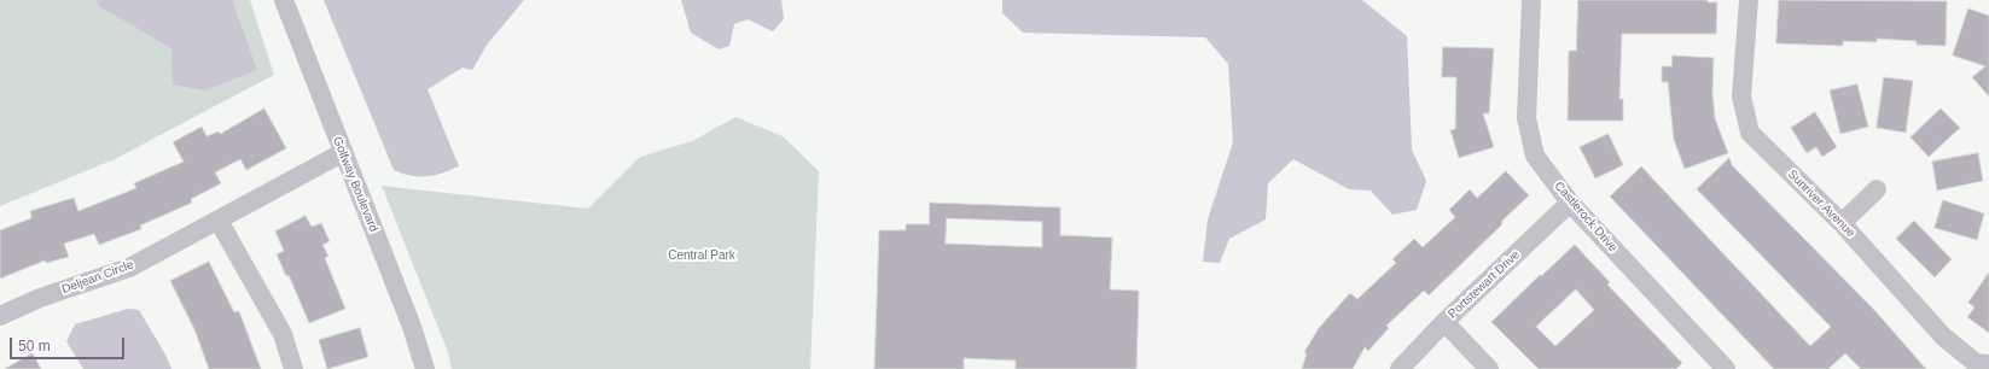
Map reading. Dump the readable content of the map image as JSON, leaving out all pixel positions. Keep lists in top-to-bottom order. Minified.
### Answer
{"streets":{"street":["Golfway Boulevard","Sunriver Avenue","Castlerock Drive","Deljean Circle","Portstewart Drive"]},"crossings":[["Golfway Boulevard","Deljean Circle"],["Castlerock Drive","Portstewart Drive"]],"parks":["Central Park"],"scale_bar":"50 m"}
